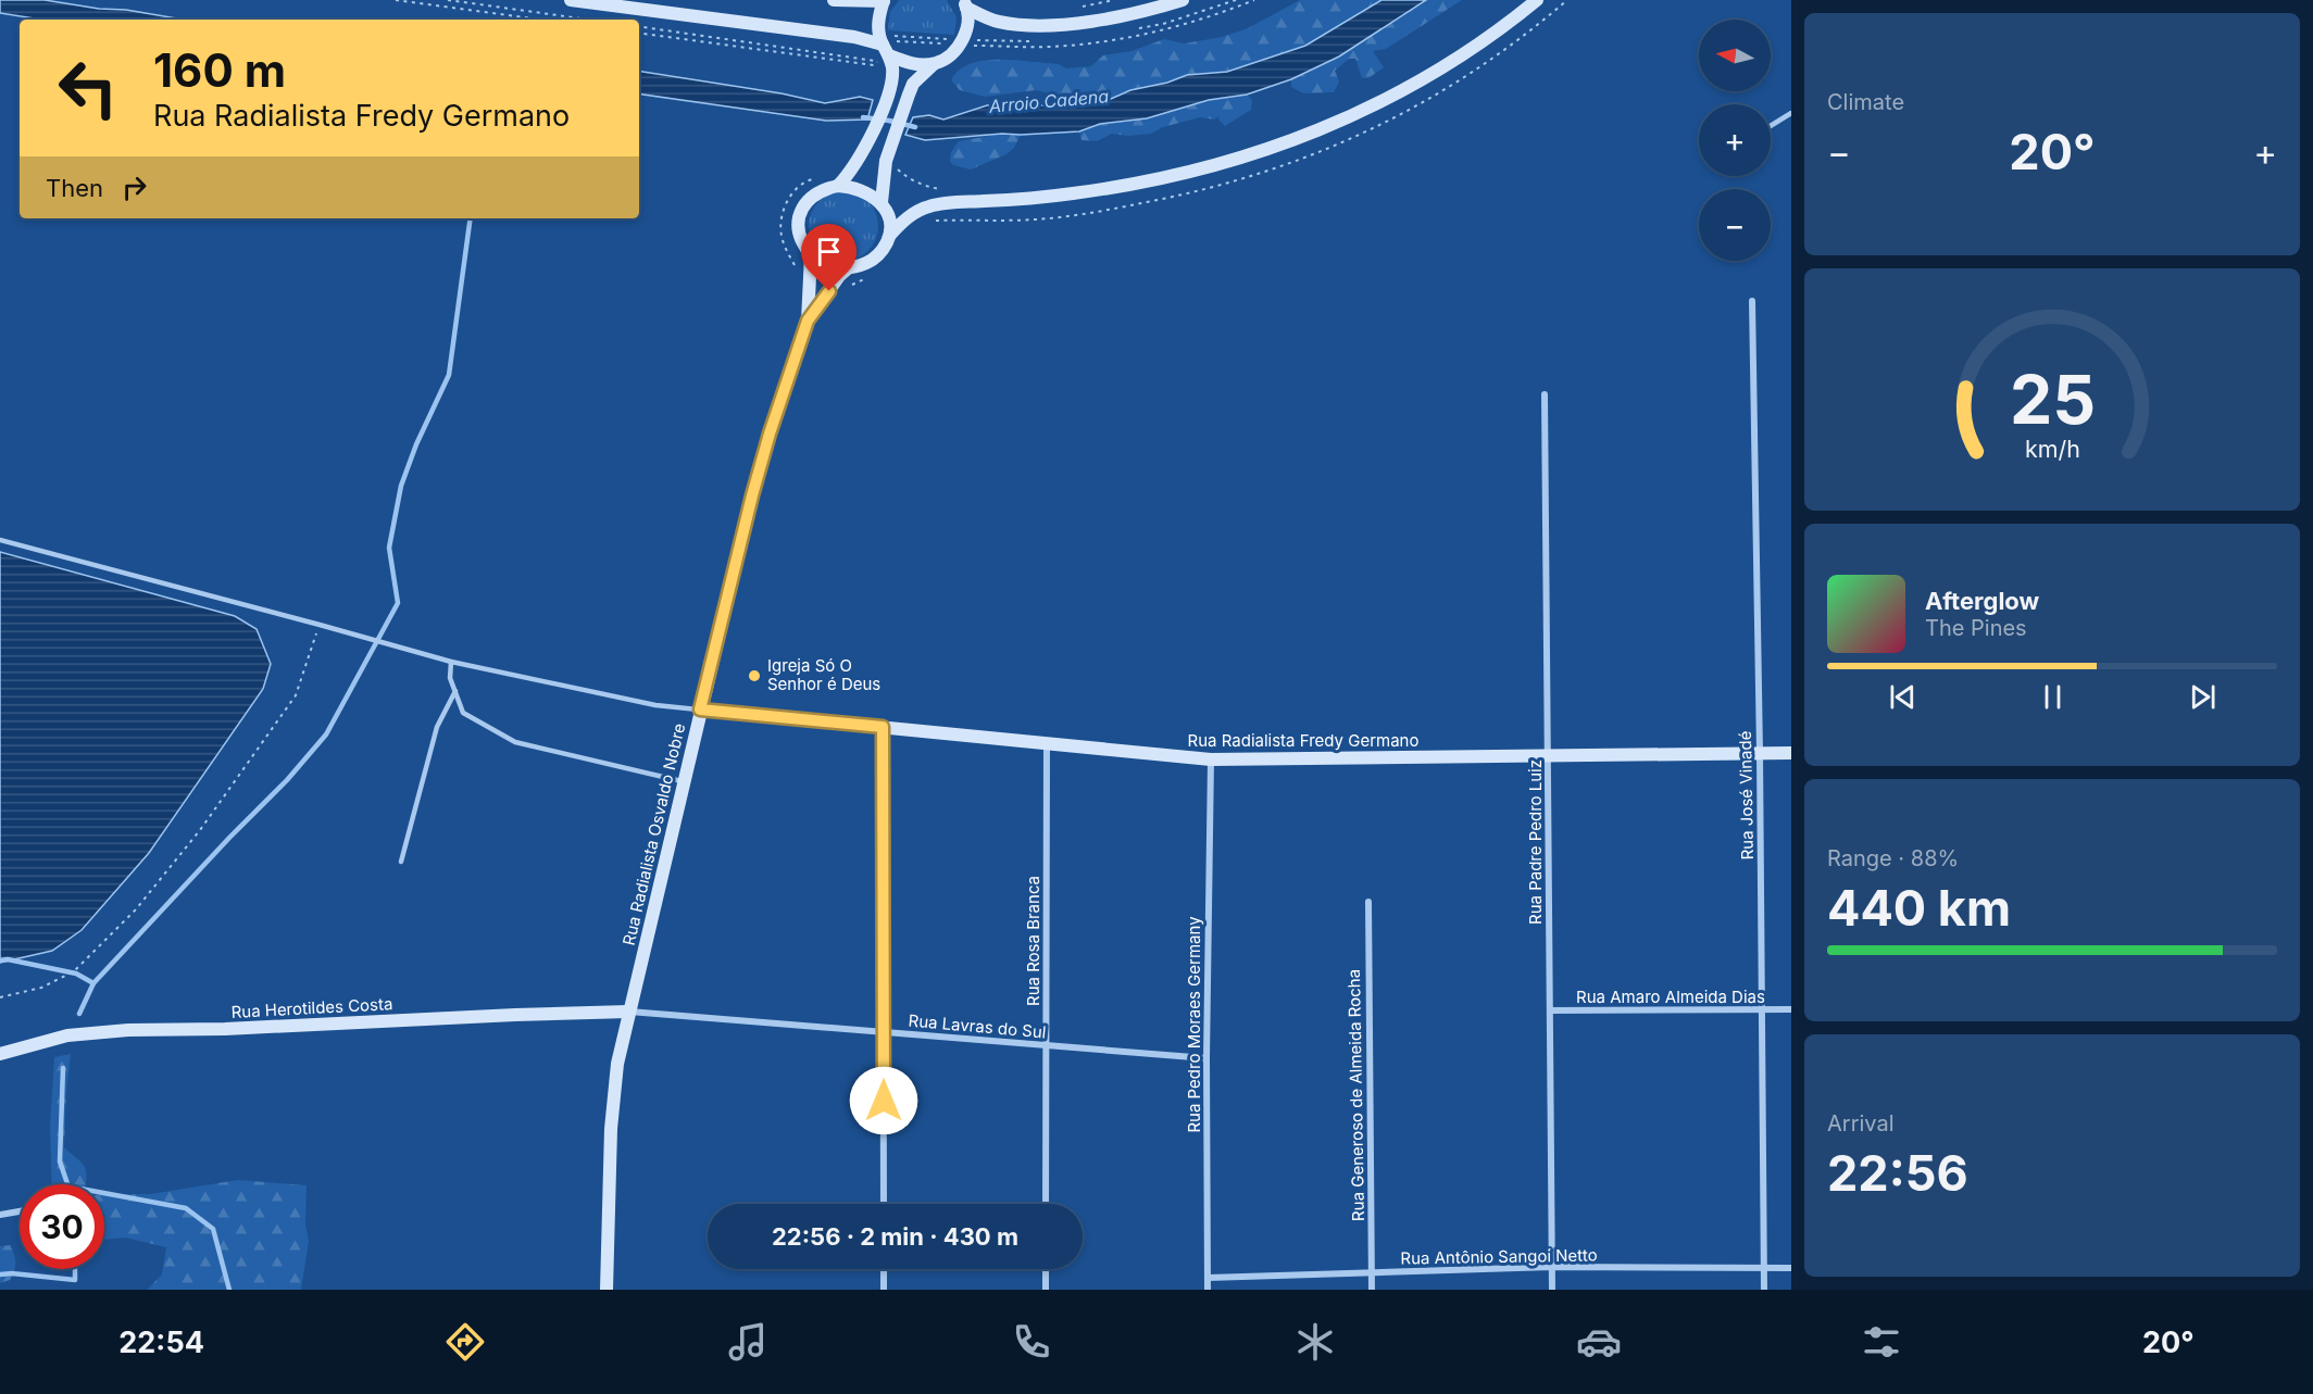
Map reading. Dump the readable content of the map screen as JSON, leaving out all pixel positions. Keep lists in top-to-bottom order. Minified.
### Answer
{"streets":{"street":["Rua Radialista Fredy Germano","Rua José Vinadé","Rua Radialista Osvaldo Nobre","Rua Padre Pedro Luiz","Rua Rosa Branca","Rua Amaro Almeida Dias","Rua Herotildes Costa","Rua Pedro Moraes Germany","Rua Lavras do Sul","Rua Generoso de Almeida Rocha","Rua Antônio Sangoi Netto"]},"crossings":[["Rua Radialista Fredy Germano","Rua José Vinadé"],["Rua Radialista Fredy Germano","Rua Radialista Osvaldo Nobre"],["Rua Radialista Fredy Germano","Rua Padre Pedro Luiz"],["Rua Radialista Fredy Germano","Rua Rosa Branca"],["Rua Radialista Fredy Germano","Rua Pedro Moraes Germany"],["Rua José Vinadé","Rua Amaro Almeida Dias"],["Rua José Vinadé","Rua Antônio Sangoi Netto"],["Rua Radialista Osvaldo Nobre","Rua Herotildes Costa"],["Rua Radialista Osvaldo Nobre","Rua Lavras do Sul"],["Rua Padre Pedro Luiz","Rua Amaro Almeida Dias"],["Rua Padre Pedro Luiz","Rua Antônio Sangoi Netto"],["Rua Rosa Branca","Rua Lavras do Sul"],["Rua Herotildes Costa","Rua Lavras do Sul"],["Rua Pedro Moraes Germany","Rua Lavras do Sul"],["Rua Pedro Moraes Germany","Rua Antônio Sangoi Netto"],["Rua Generoso de Almeida Rocha","Rua Antônio Sangoi Netto"]],"water":["Arroio Cadena"],"places":["Igreja Só O Senhor é Deus"],"north":"left","page":{"tile":["Climate",["Range · 88%","440 km"],["Arrival","22:56"]],"map_buttons":["+","−"],"turn":["160 m","Rua Radialista Fredy Germano"],"heat":["−","20°","+"],"then":"Then","song":["Afterglow","The Pines"],"limit":"30","trip":"22:56 · 2 min · 430 m","tabs":["22:54","20°"],"gauge":["25","km/h"]}}
